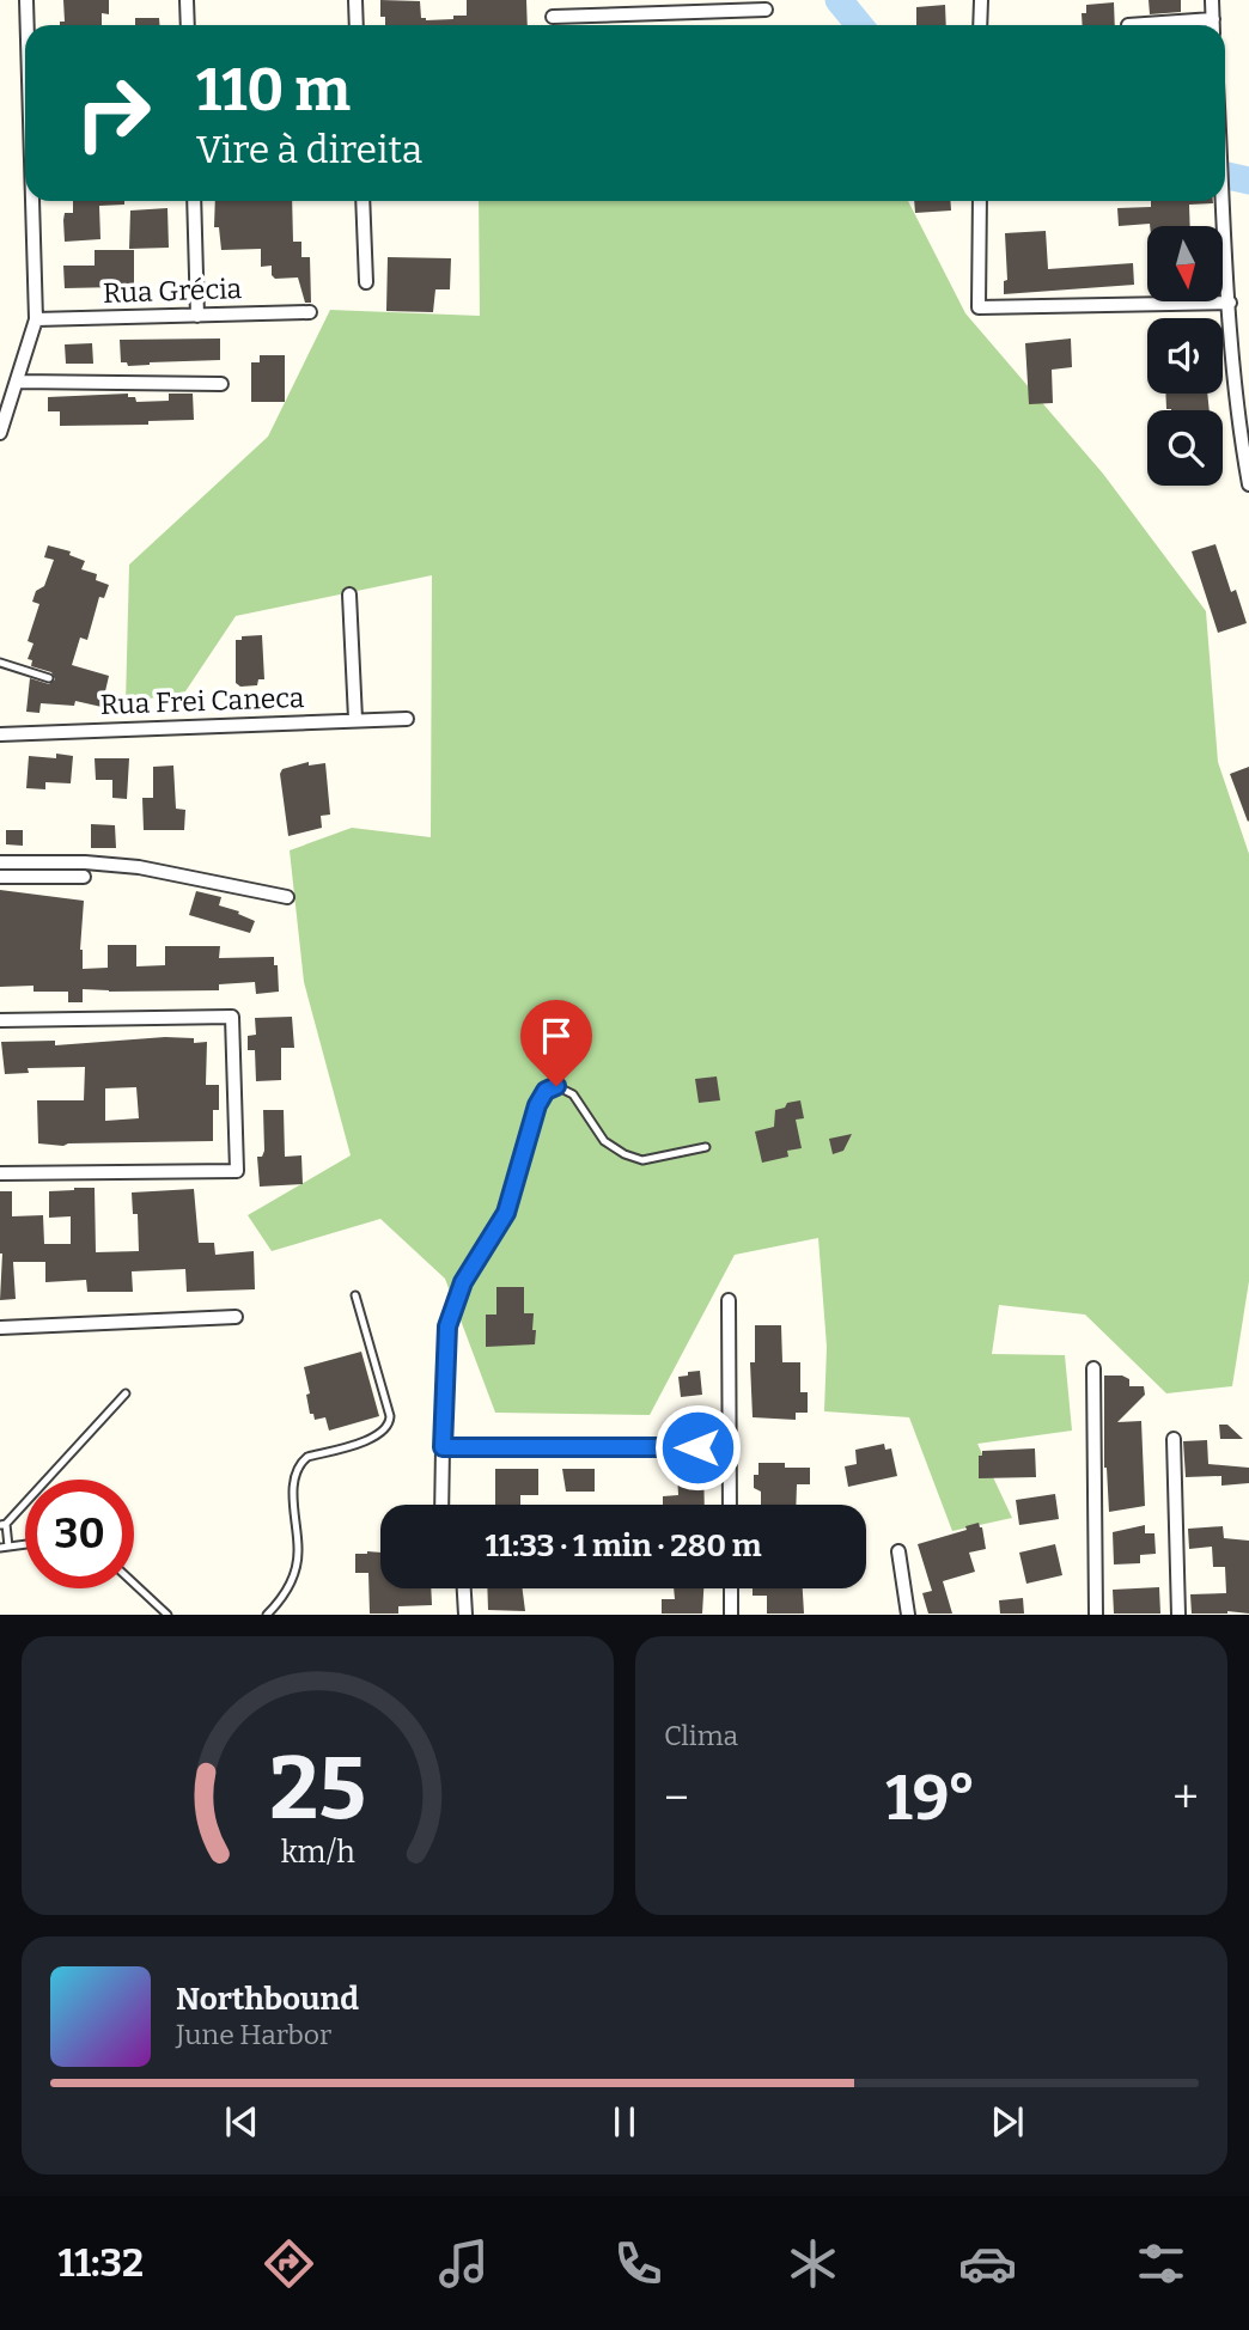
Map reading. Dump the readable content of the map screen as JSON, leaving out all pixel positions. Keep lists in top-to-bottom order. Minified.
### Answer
{"streets":{"street":["Rua Grécia","Rua Frei Caneca"]},"north":"bottom","page":{"turn":["110 m","Vire à direita"],"limit":"30","trip":"11:33 · 1 min · 280 m","tile":"Clima","heat":["−","19°","+"],"song":["Northbound","June Harbor"],"tabs":"11:32","gauge":["25","km/h"]}}
